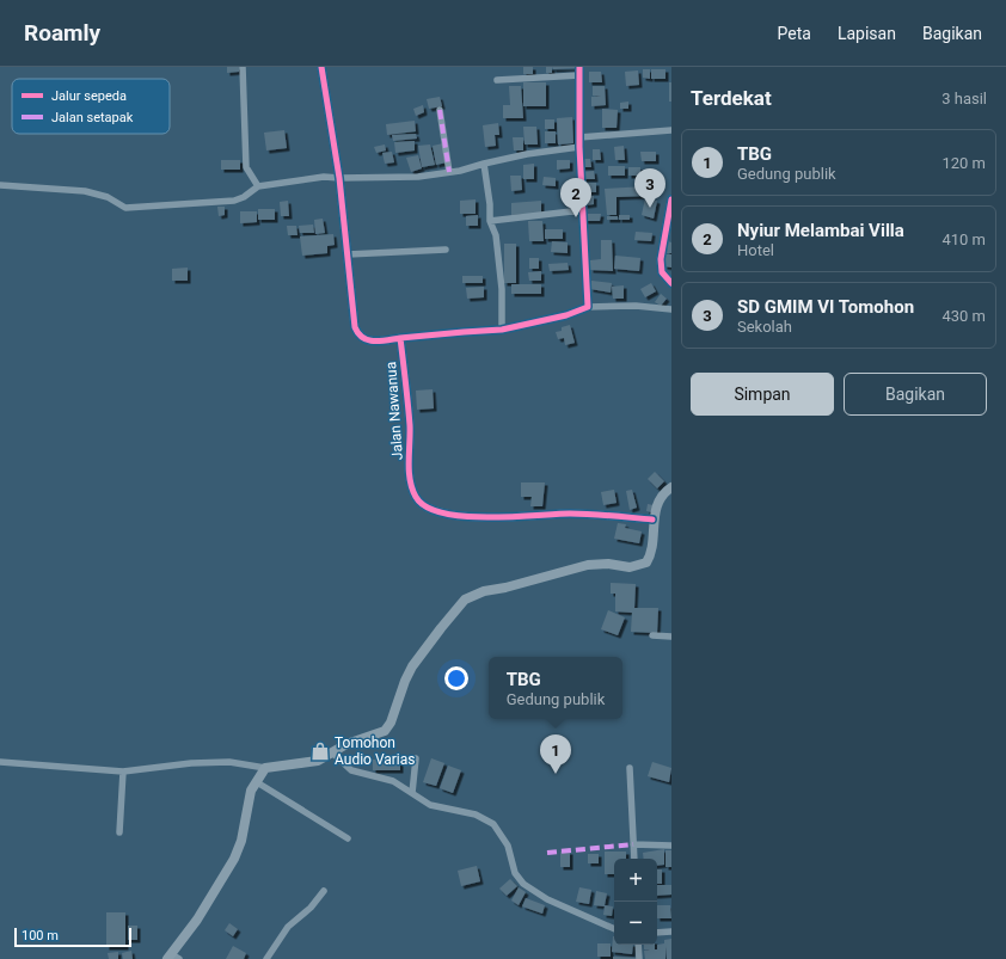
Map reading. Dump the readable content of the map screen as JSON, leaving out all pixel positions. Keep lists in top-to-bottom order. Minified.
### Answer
{"streets":{"street":["Jalan Nawanua"]},"places":{"shop":["Tomohon Audio Varias"]},"legend":["Jalur sepeda","Jalan setapak"],"scale_bar":"100 m","page":{"header":"Roamly","nav":["Peta","Lapisan","Bagikan"],"heading":["Terdekat","3 hasil"],"list":[{"mark":"1","name":"TBG","note":"Gedung publik","value":"120 m"},{"mark":"2","name":"Nyiur Melambai Villa","note":"Hotel","value":"410 m"},{"mark":"3","name":"SD GMIM VI Tomohon","note":"Sekolah","value":"430 m"}],"pins":["3","2","1"],"buttons":["Simpan","Bagikan"],"popup":["TBG","Gedung publik"],"map_buttons":["+","−"],"scale":"100 m"}}
